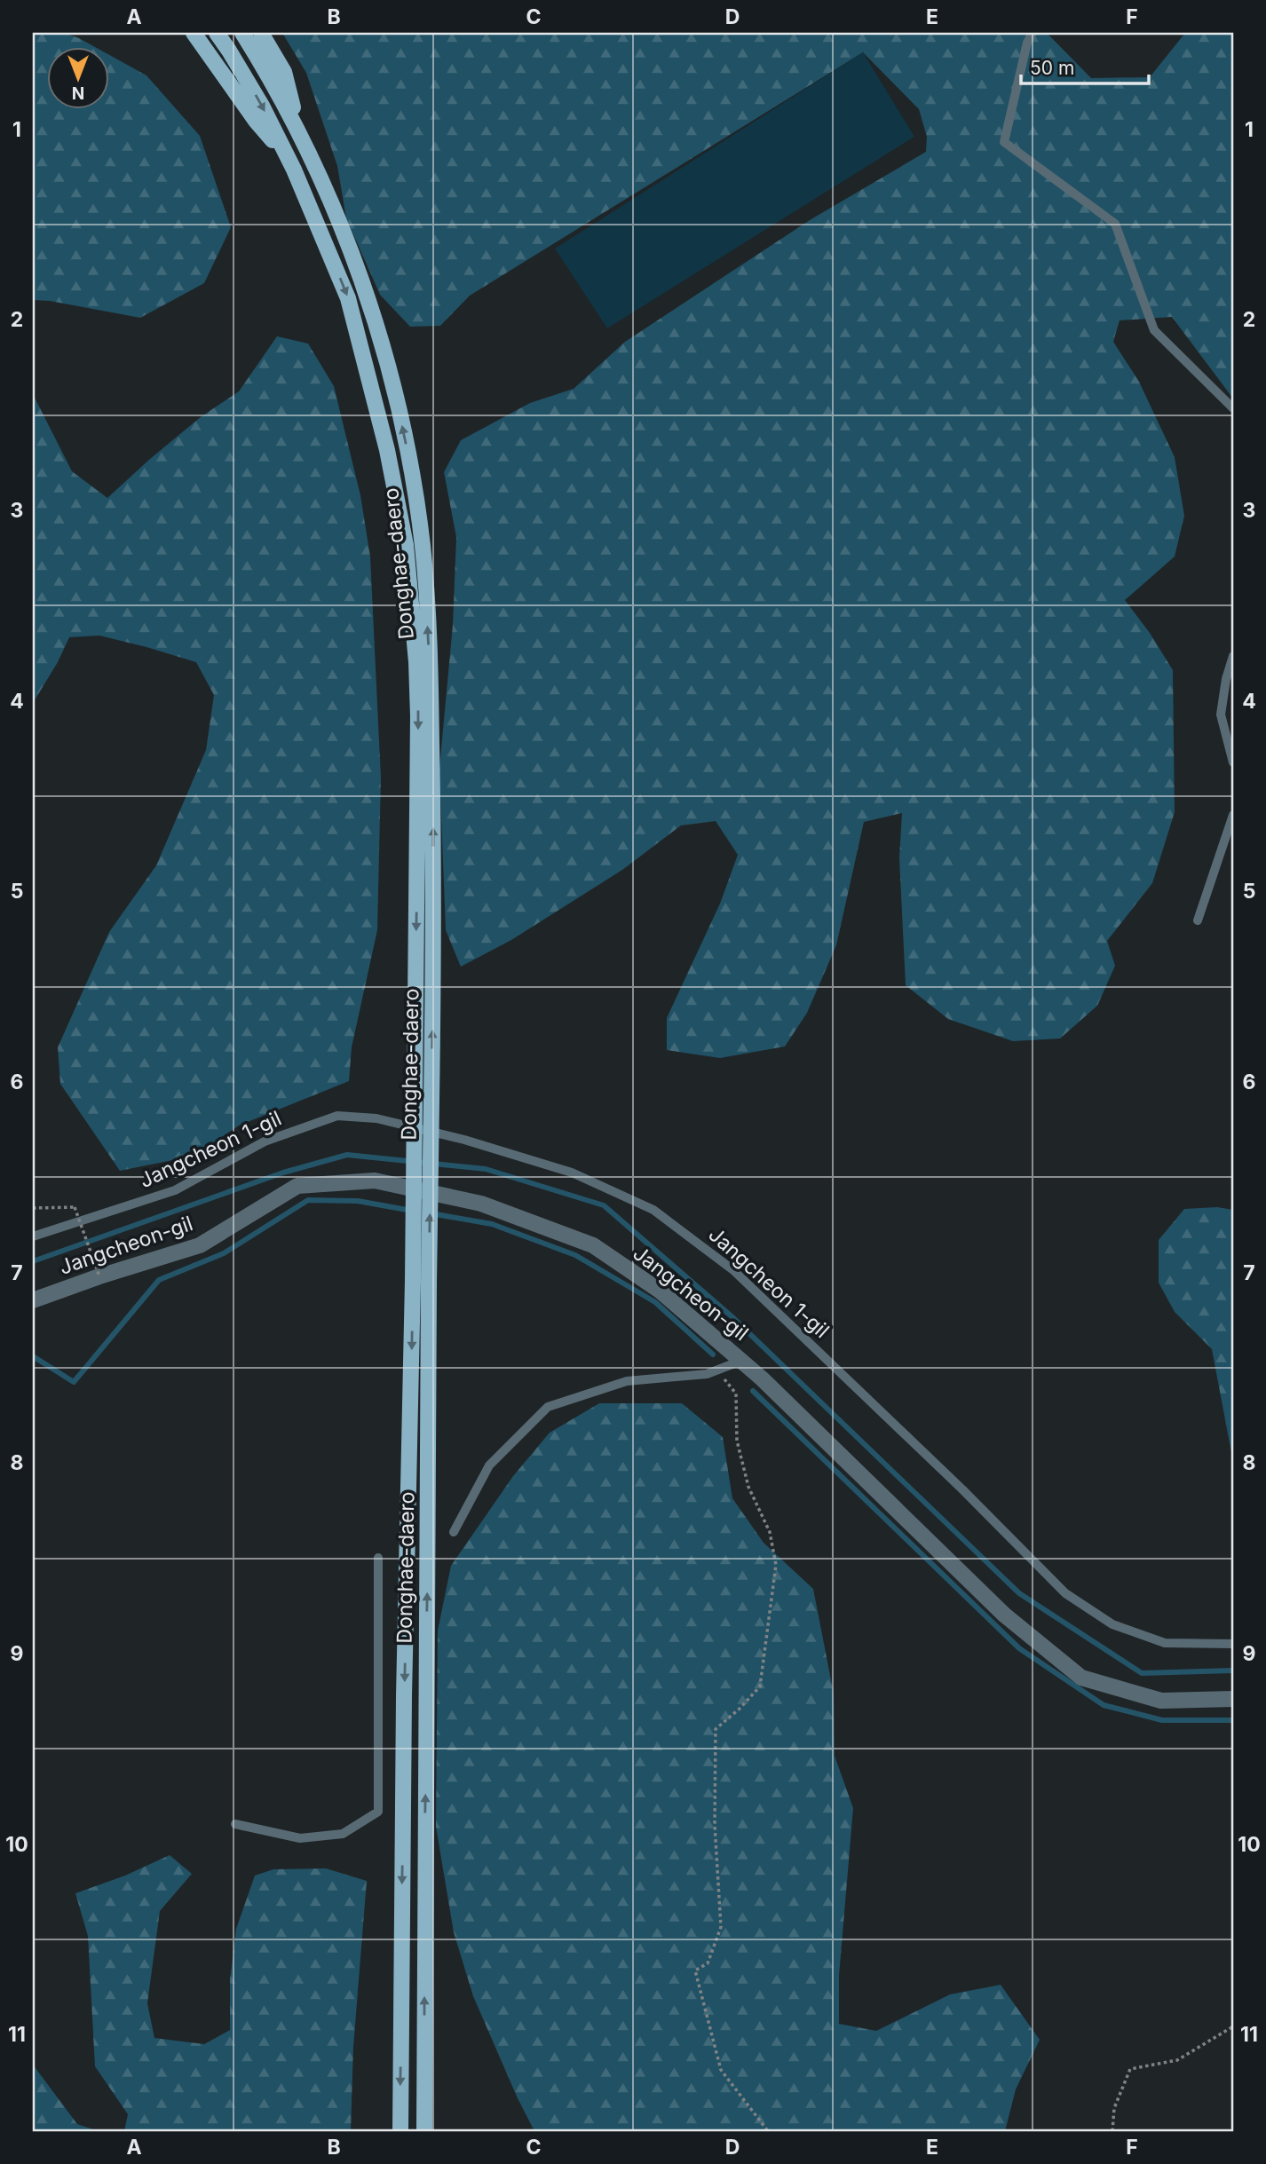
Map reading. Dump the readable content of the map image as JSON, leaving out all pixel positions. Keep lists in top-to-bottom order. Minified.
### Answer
{"streets":{"main road":["Donghae-daero"],"street":["Jangcheon-gil"],"lane":["Jangcheon 1-gil"]},"scale_bar":"50 m","north":"bottom","grid":{"columns":["A","B","C","D","E","F"],"rows":["1","2","3","4","5","6","7","8","9","10","11"]}}
